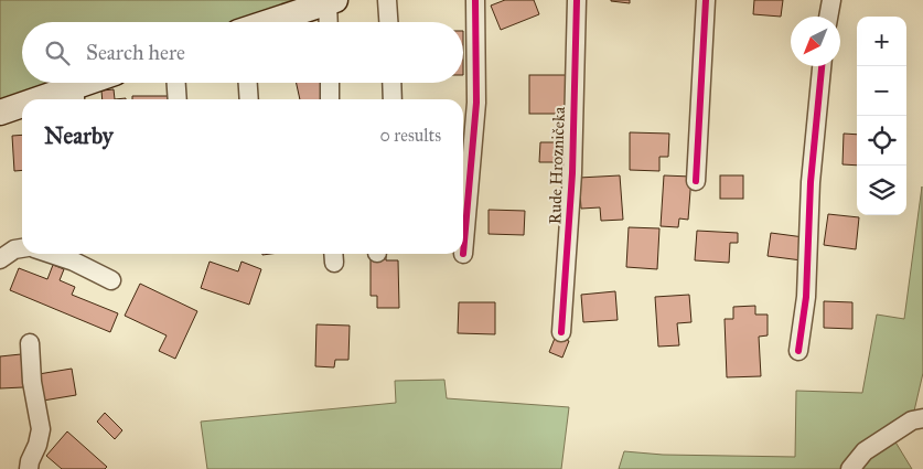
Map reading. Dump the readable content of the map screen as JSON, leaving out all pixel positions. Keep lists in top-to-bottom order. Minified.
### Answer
{"streets":{"street":["Rude Hrozničeka"]},"north":"bottom left","page":{"map_buttons":["+","−"],"search":"Search here","heading":["Nearby","0 results"]}}
